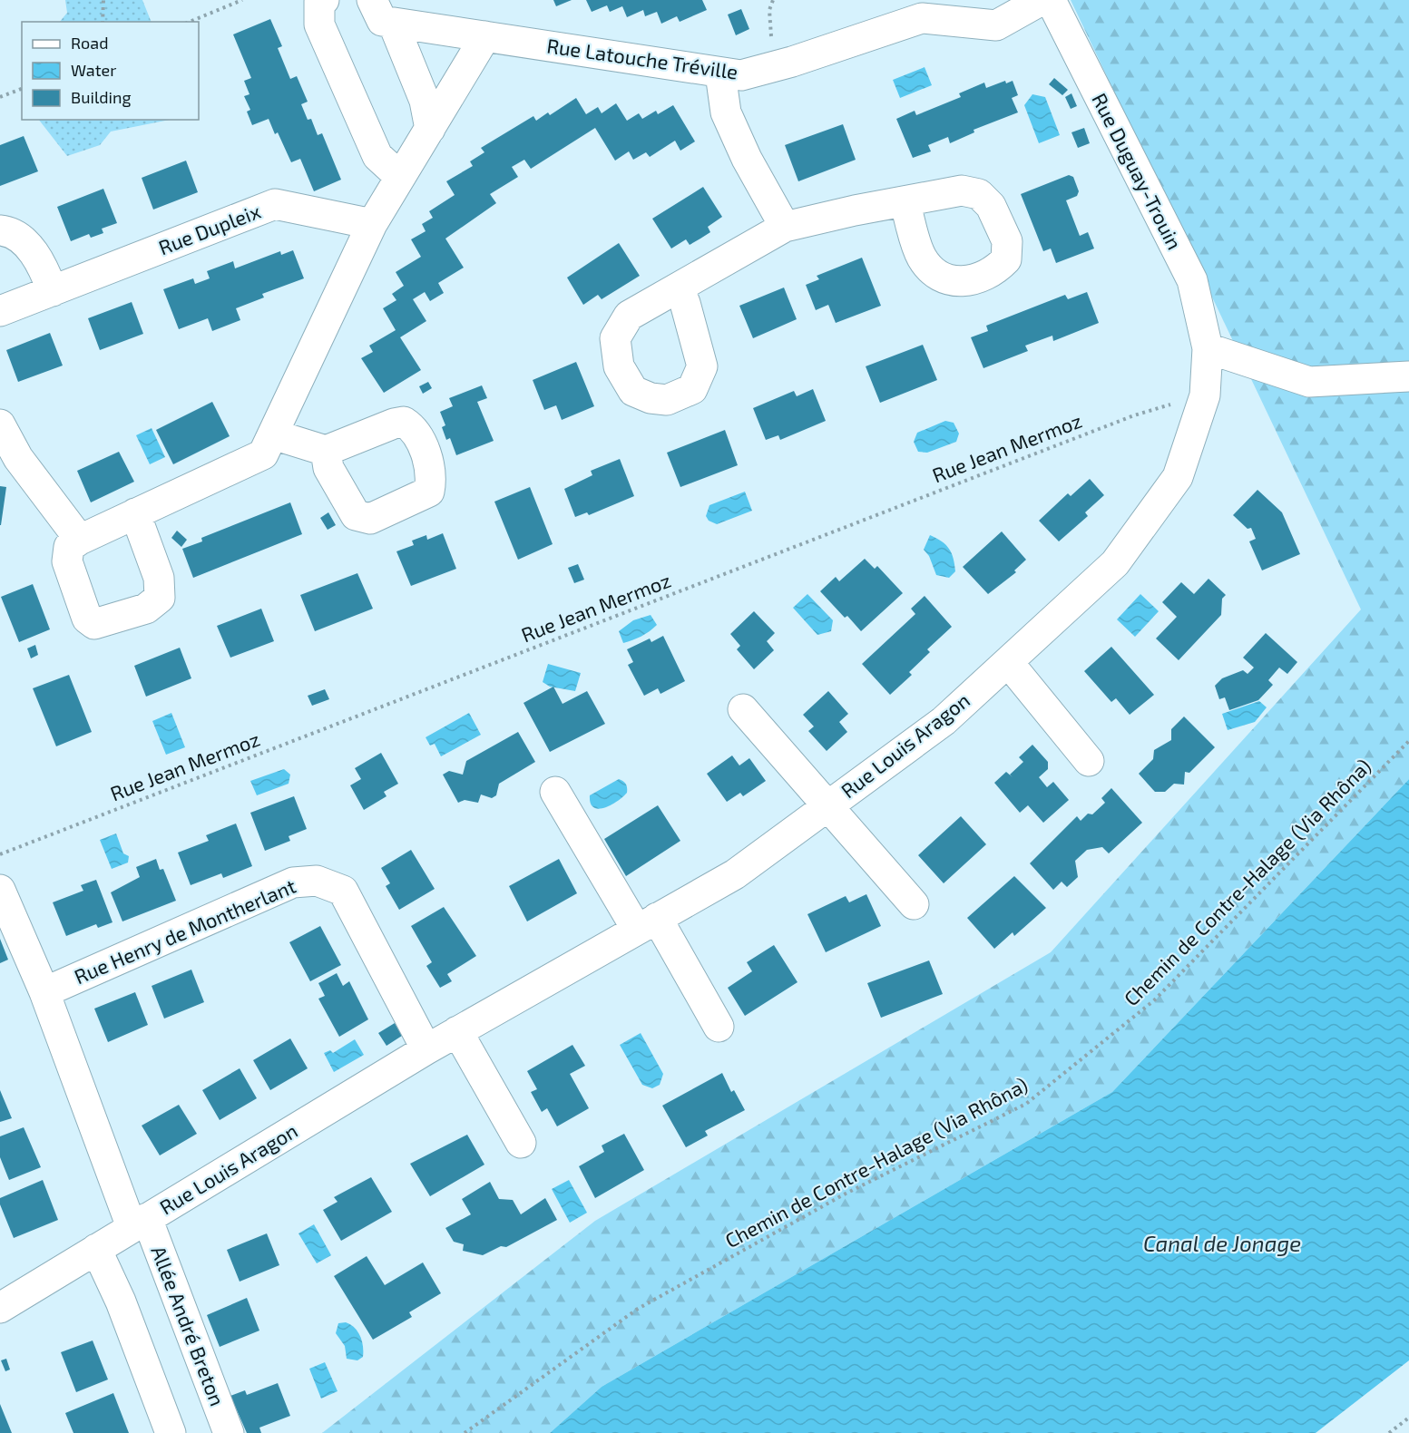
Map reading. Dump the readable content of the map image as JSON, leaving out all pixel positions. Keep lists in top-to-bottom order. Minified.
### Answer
{"streets":{"street":["Rue Latouche Tréville","Rue Duguay-Trouin","Rue Dupleix","Rue Louis Aragon","Rue Henry de Montherlant","Allée André Breton"],"path":["Rue Jean Mermoz","Chemin de Contre-Halage (Via Rhôna)"]},"crossings":[["Rue Duguay-Trouin","Rue Louis Aragon"],["Rue Jean Mermoz","Rue Louis Aragon"],["Rue Louis Aragon","Rue Henry de Montherlant"],["Rue Louis Aragon","Allée André Breton"]],"water":["Canal de Jonage"],"legend":["Road","Water","Building"]}
